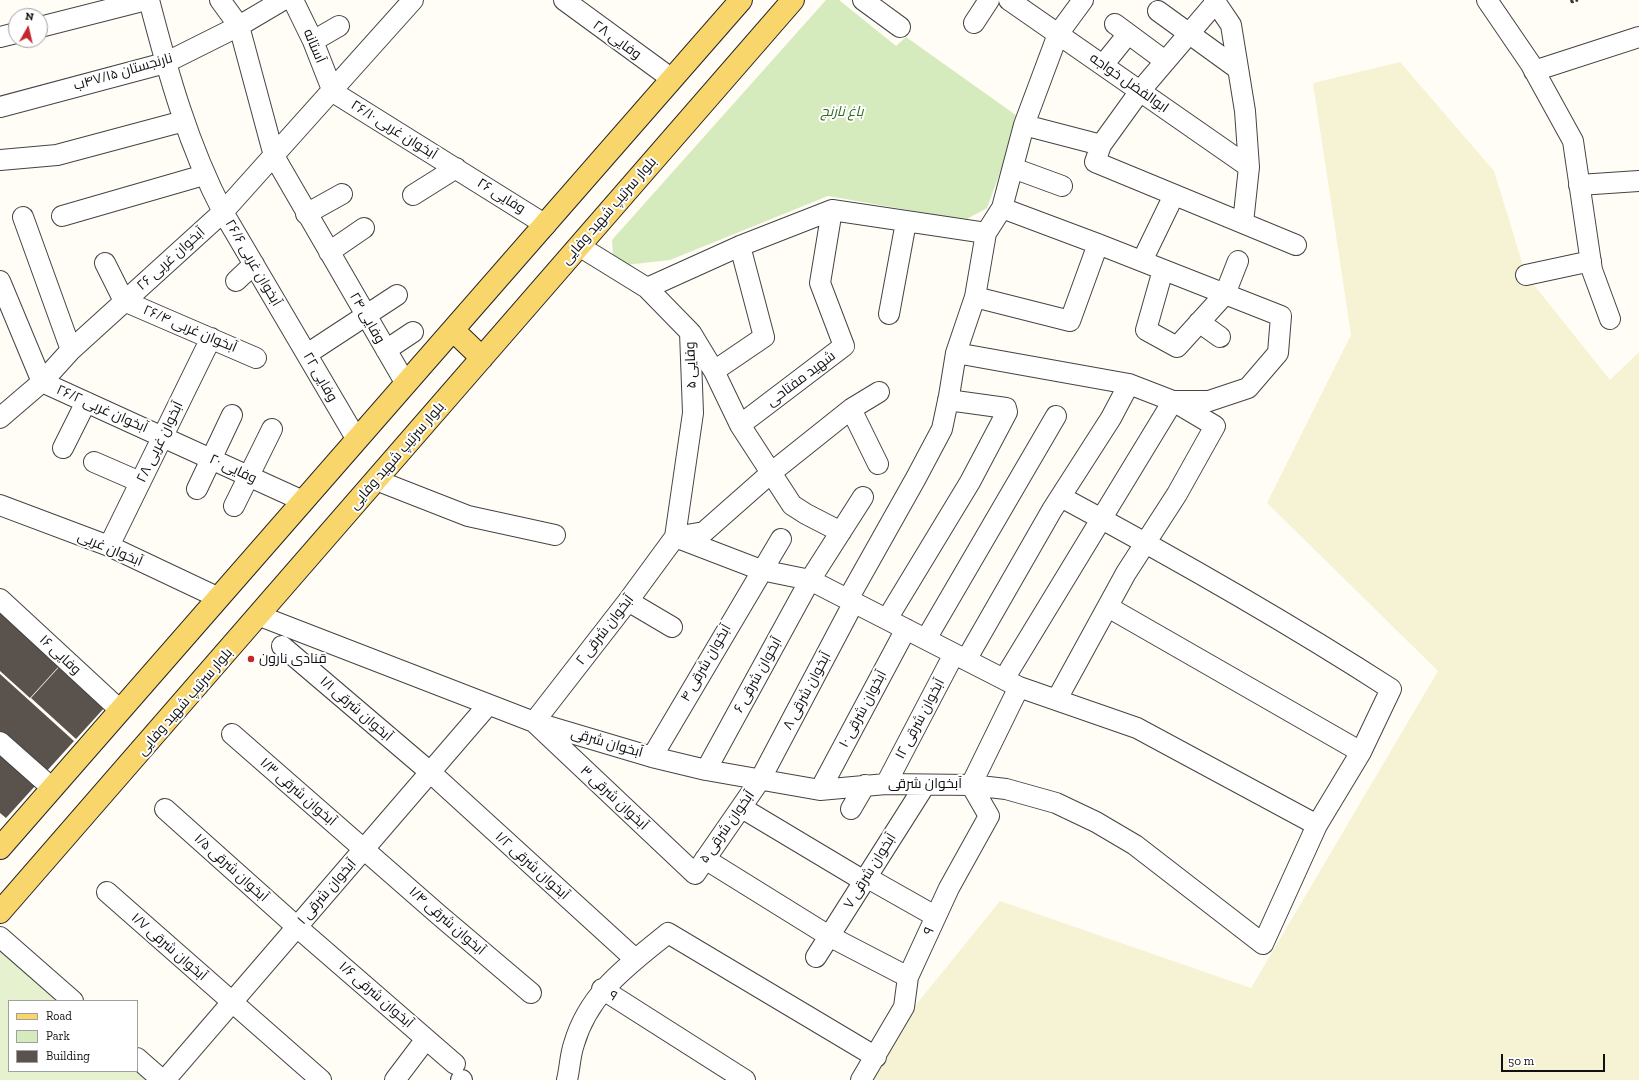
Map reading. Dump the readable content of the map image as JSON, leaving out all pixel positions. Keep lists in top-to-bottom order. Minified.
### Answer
{"streets":{"main road":["بلوار سرتیپ شهید وفایی"],"street":["وفایی ۲۸","آستانه","نارنجستان ۴۷/۱۵ب","ابوالفضل خواجه","آبخوان غربی ۲۶/۱۰","وفایی ۲۶","آبخوان غربی ۲۶","آبخوان غربی ۲۶/۶","وفایی ۲۴","آبخوان غربی ۲۶/۴","وفایی ۵","وفایی ۲۲","شهید مفتاحی","آبخوان غربی ۲۶/۲","آبخوان غربی ۲۸","وفایی ۲۰","آبخوان غربی","آبخوان شرقی ۲","وفایی ۱۶","آبخوان شرقی ۴","آبخوان شرقی ۶","آبخوان شرقی ۸","آبخوان شرقی ۱/۱","آبخوان شرقی ۱۰","آبخوان شرقی ۱۲","آبخوان شرقی","آبخوان شرقی ۱/۳","آبخوان شرقی ۳","آبخوان شرقی ۵","آبخوان شرقی ۱/۲","آبخوان شرقی ۱/۵","آبخوان شرقی ۷","آبخوان شرقی ۱","آبخوان شرقی ۱/۴","۹","آبخوان شرقی ۱/۷","آبخوان شرقی ۱/۶"]},"crossings":[["آستانه","آبخوان غربی ۲۶/۱۰"],["آستانه","آبخوان غربی ۲۶"],["نارنجستان ۴۷/۱۵ب","آبخوان غربی ۲۶/۶"],["نارنجستان ۴۷/۱۵ب","وفایی ۲۴"],["آبخوان غربی ۲۶/۱۰","وفایی ۲۶"],["آبخوان غربی ۲۶/۱۰","آبخوان غربی ۲۶"],["بلوار سرتیپ شهید وفایی","وفایی ۵"],["بلوار سرتیپ شهید وفایی","آبخوان شرقی"],["آبخوان غربی ۲۶","آبخوان غربی ۲۶/۶"],["آبخوان غربی ۲۶","وفایی ۲۴"],["آبخوان غربی ۲۶","آبخوان غربی ۲۶/۴"],["آبخوان غربی ۲۶","آبخوان غربی ۲۶/۲"],["آبخوان غربی ۲۶/۶","وفایی ۲۲"],["آبخوان غربی ۲۶/۴","آبخوان غربی ۲۸"],["وفایی ۵","آبخوان شرقی ۲"],["آبخوان غربی ۲۶/۲","آبخوان غربی ۲۸"],["آبخوان غربی ۲۶/۲","وفایی ۲۰"],["آبخوان غربی ۲۸","وفایی ۲۰"],["آبخوان غربی ۲۸","آبخوان غربی"],["آبخوان شرقی ۲","آبخوان شرقی"],["آبخوان شرقی ۲","آبخوان شرقی ۳"],["آبخوان شرقی ۴","آبخوان شرقی"],["آبخوان شرقی ۶","آبخوان شرقی"],["آبخوان شرقی ۸","آبخوان شرقی"],["آبخوان شرقی ۸","آبخوان شرقی ۵"],["آبخوان شرقی ۱/۱","آبخوان شرقی ۱/۲"],["آبخوان شرقی ۱/۱","آبخوان شرقی ۱"],["آبخوان شرقی ۱۰","آبخوان شرقی"],["آبخوان شرقی ۱۲","آبخوان شرقی"],["آبخوان شرقی","آبخوان شرقی ۳"],["آبخوان شرقی","آبخوان شرقی ۵"],["آبخوان شرقی","آبخوان شرقی ۷"],["آبخوان شرقی","آبخوان شرقی ۱"],["آبخوان شرقی","۹"],["آبخوان شرقی ۱/۳","آبخوان شرقی ۱"],["آبخوان شرقی ۱/۳","آبخوان شرقی ۱/۴"],["آبخوان شرقی ۳","آبخوان شرقی ۵"],["آبخوان شرقی ۳","آبخوان شرقی ۷"],["آبخوان شرقی ۳","۹"],["آبخوان شرقی ۱/۲","آبخوان شرقی ۱"],["آبخوان شرقی ۱/۵","آبخوان شرقی ۱"],["آبخوان شرقی ۱/۵","آبخوان شرقی ۱/۶"],["آبخوان شرقی ۱","آبخوان شرقی ۱/۴"],["آبخوان شرقی ۱","آبخوان شرقی ۱/۷"],["آبخوان شرقی ۱","آبخوان شرقی ۱/۶"]],"parks":["باغ نارنج"],"places":["قنادی نارون"],"legend":["Road","Park","Building"],"scale_bar":"50 m","north":"top"}
